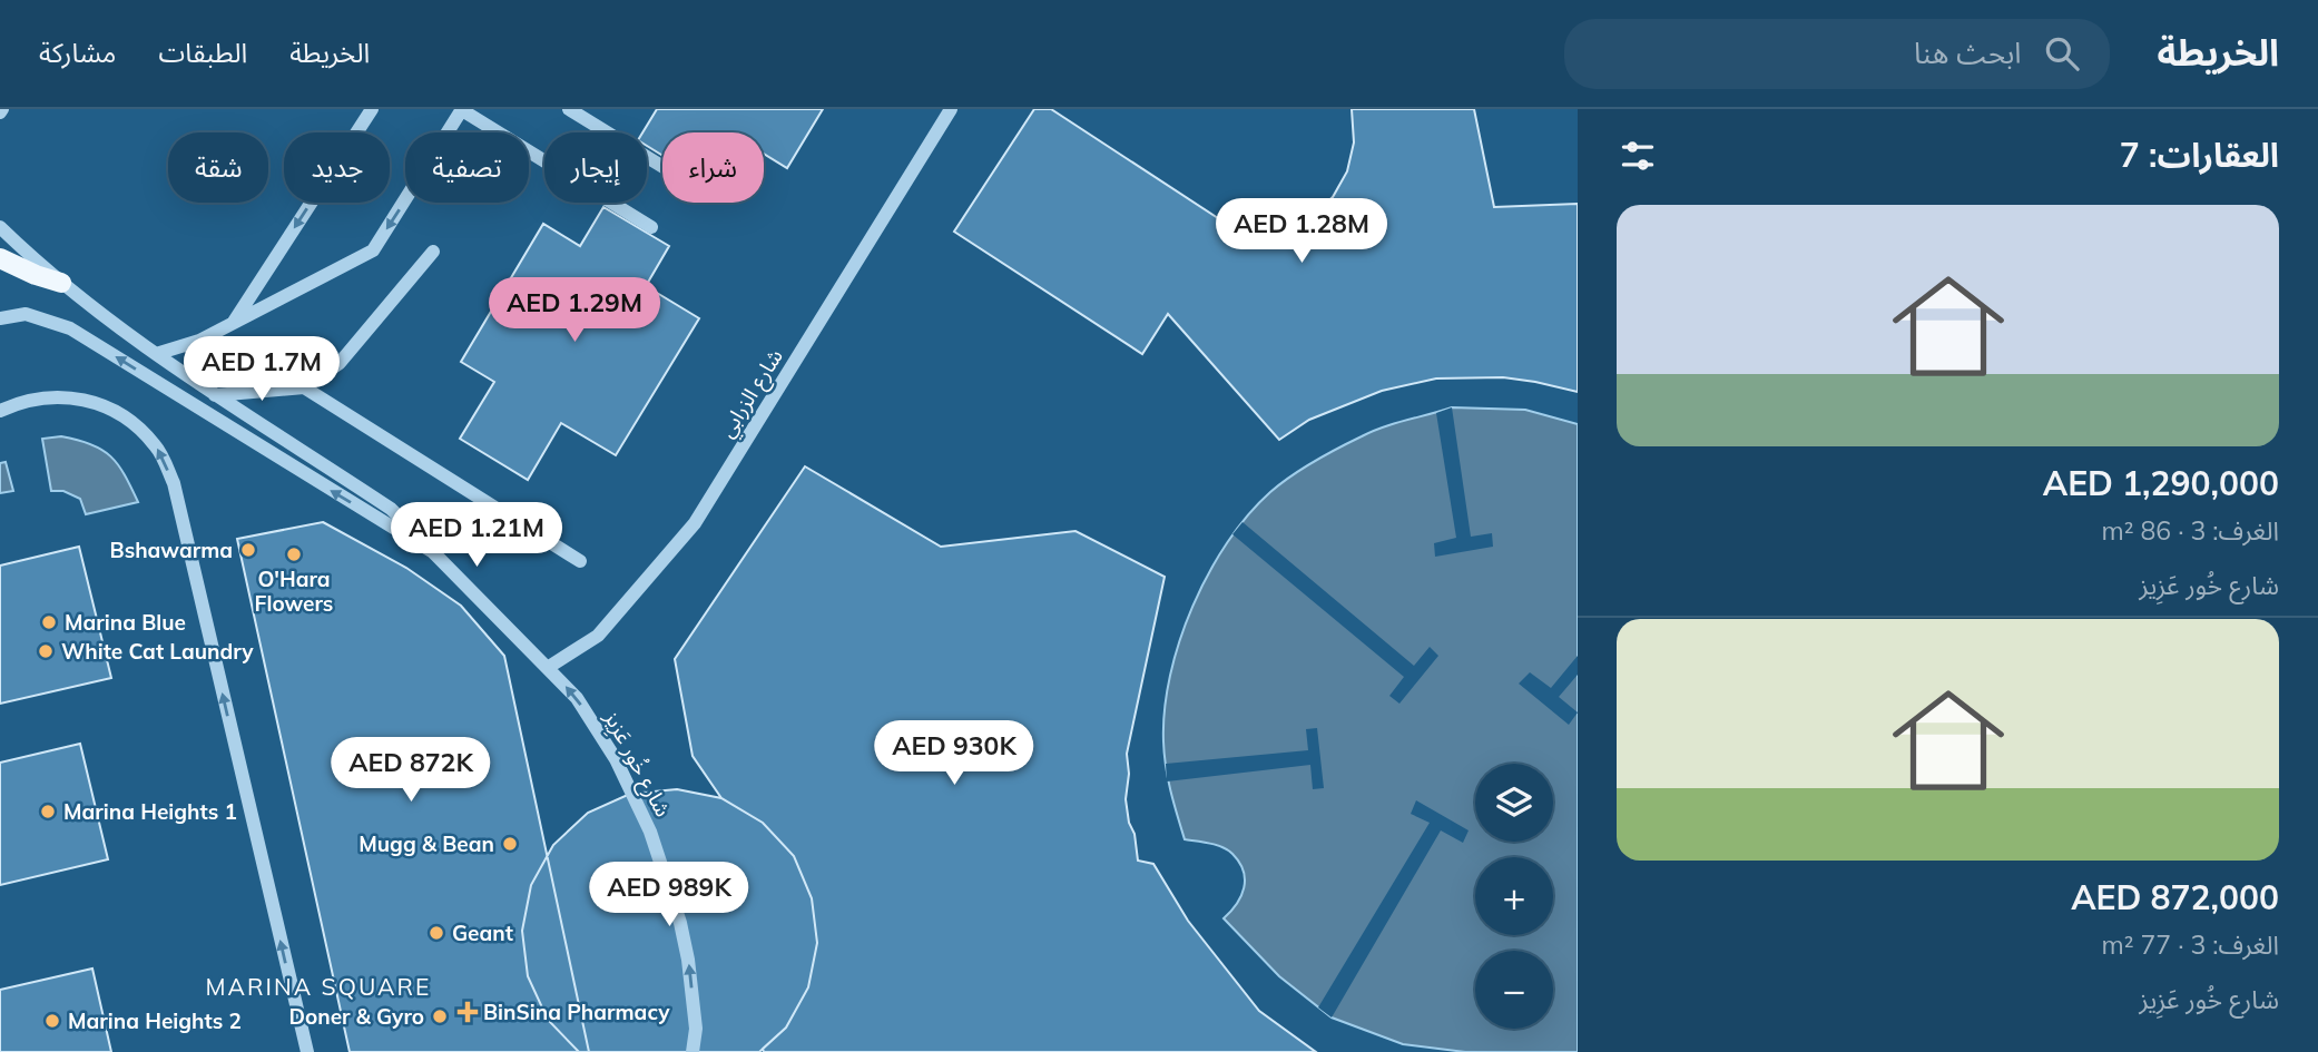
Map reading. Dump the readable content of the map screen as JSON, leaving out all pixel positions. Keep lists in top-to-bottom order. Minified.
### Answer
{"streets":{"street":["شارع الزرابي","شارع خُور عَزِيز"]},"crossings":[["شارع الزرابي","شارع خُور عَزِيز"]],"districts":["MARINA SQUARE"],"places":{"other":["Bshawarma","O'Hara Flowers","Marina Blue","White Cat Laundry","Marina Heights 1","Mugg & Bean","Geant","Doner & Gyro","Marina Heights 2"],"health":["BinSina Pharmacy"]},"page":{"header":"الخريطة","search":"ابحث هنا","nav":["الخريطة","الطبقات","مشاركة"],"heading":"العقارات: 7","chip":["شراء","إيجار","تصفية","جديد","شقة"],"price":["AED 1.28M","AED 1.29M","AED 1.7M","AED 1.21M","AED 930K","AED 872K","AED 989K"],"list":[{"name":"AED 1,290,000","note":"الغرف: 3 · 86 m² · شارع خُور عَزِيز"},{"name":"AED 872,000","note":"الغرف: 3 · 77 m² · شارع خُور عَزِيز"}],"map_buttons":["+","−"]}}
